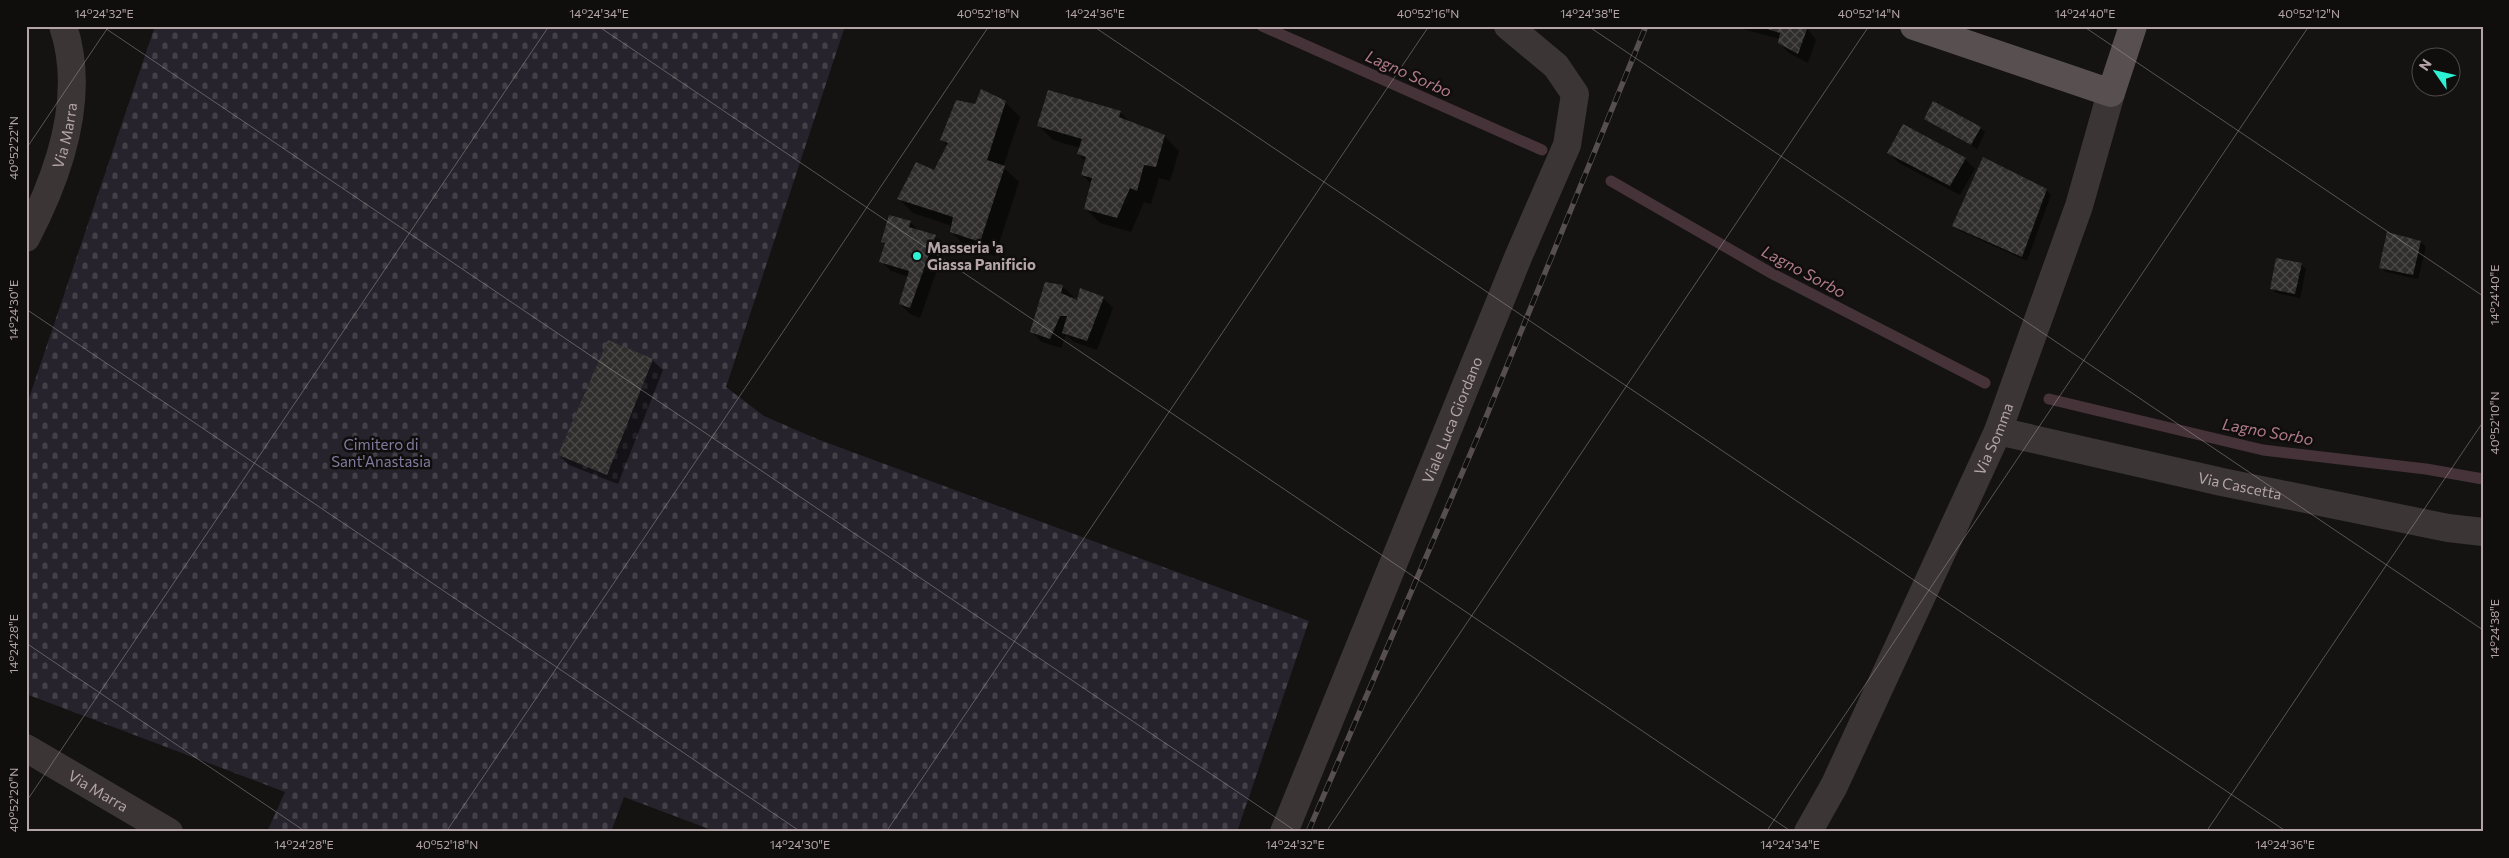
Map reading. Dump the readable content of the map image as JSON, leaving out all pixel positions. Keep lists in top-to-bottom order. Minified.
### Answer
{"streets":{"main road":["Via Somma"],"street":["Via Marra","Viale Luca Giordano","Via Cascetta"]},"crossings":[["Via Somma","Via Cascetta"]],"water":["Lagno Sorbo"],"parks":["Cimitero di Sant'Anastasia"],"places":["Masseria 'a Giassa Panificio"],"north":"top left","coordinates":["14°24'32\"E","14°24'34\"E","40°52'18\"N","14°24'36\"E","40°52'16\"N","14°24'38\"E","40°52'14\"N","14°24'40\"E","40°52'12\"N","40°52'22\"N","14°24'30\"E","40°52'10\"N","14°24'28\"E","40°52'20\"N"]}
